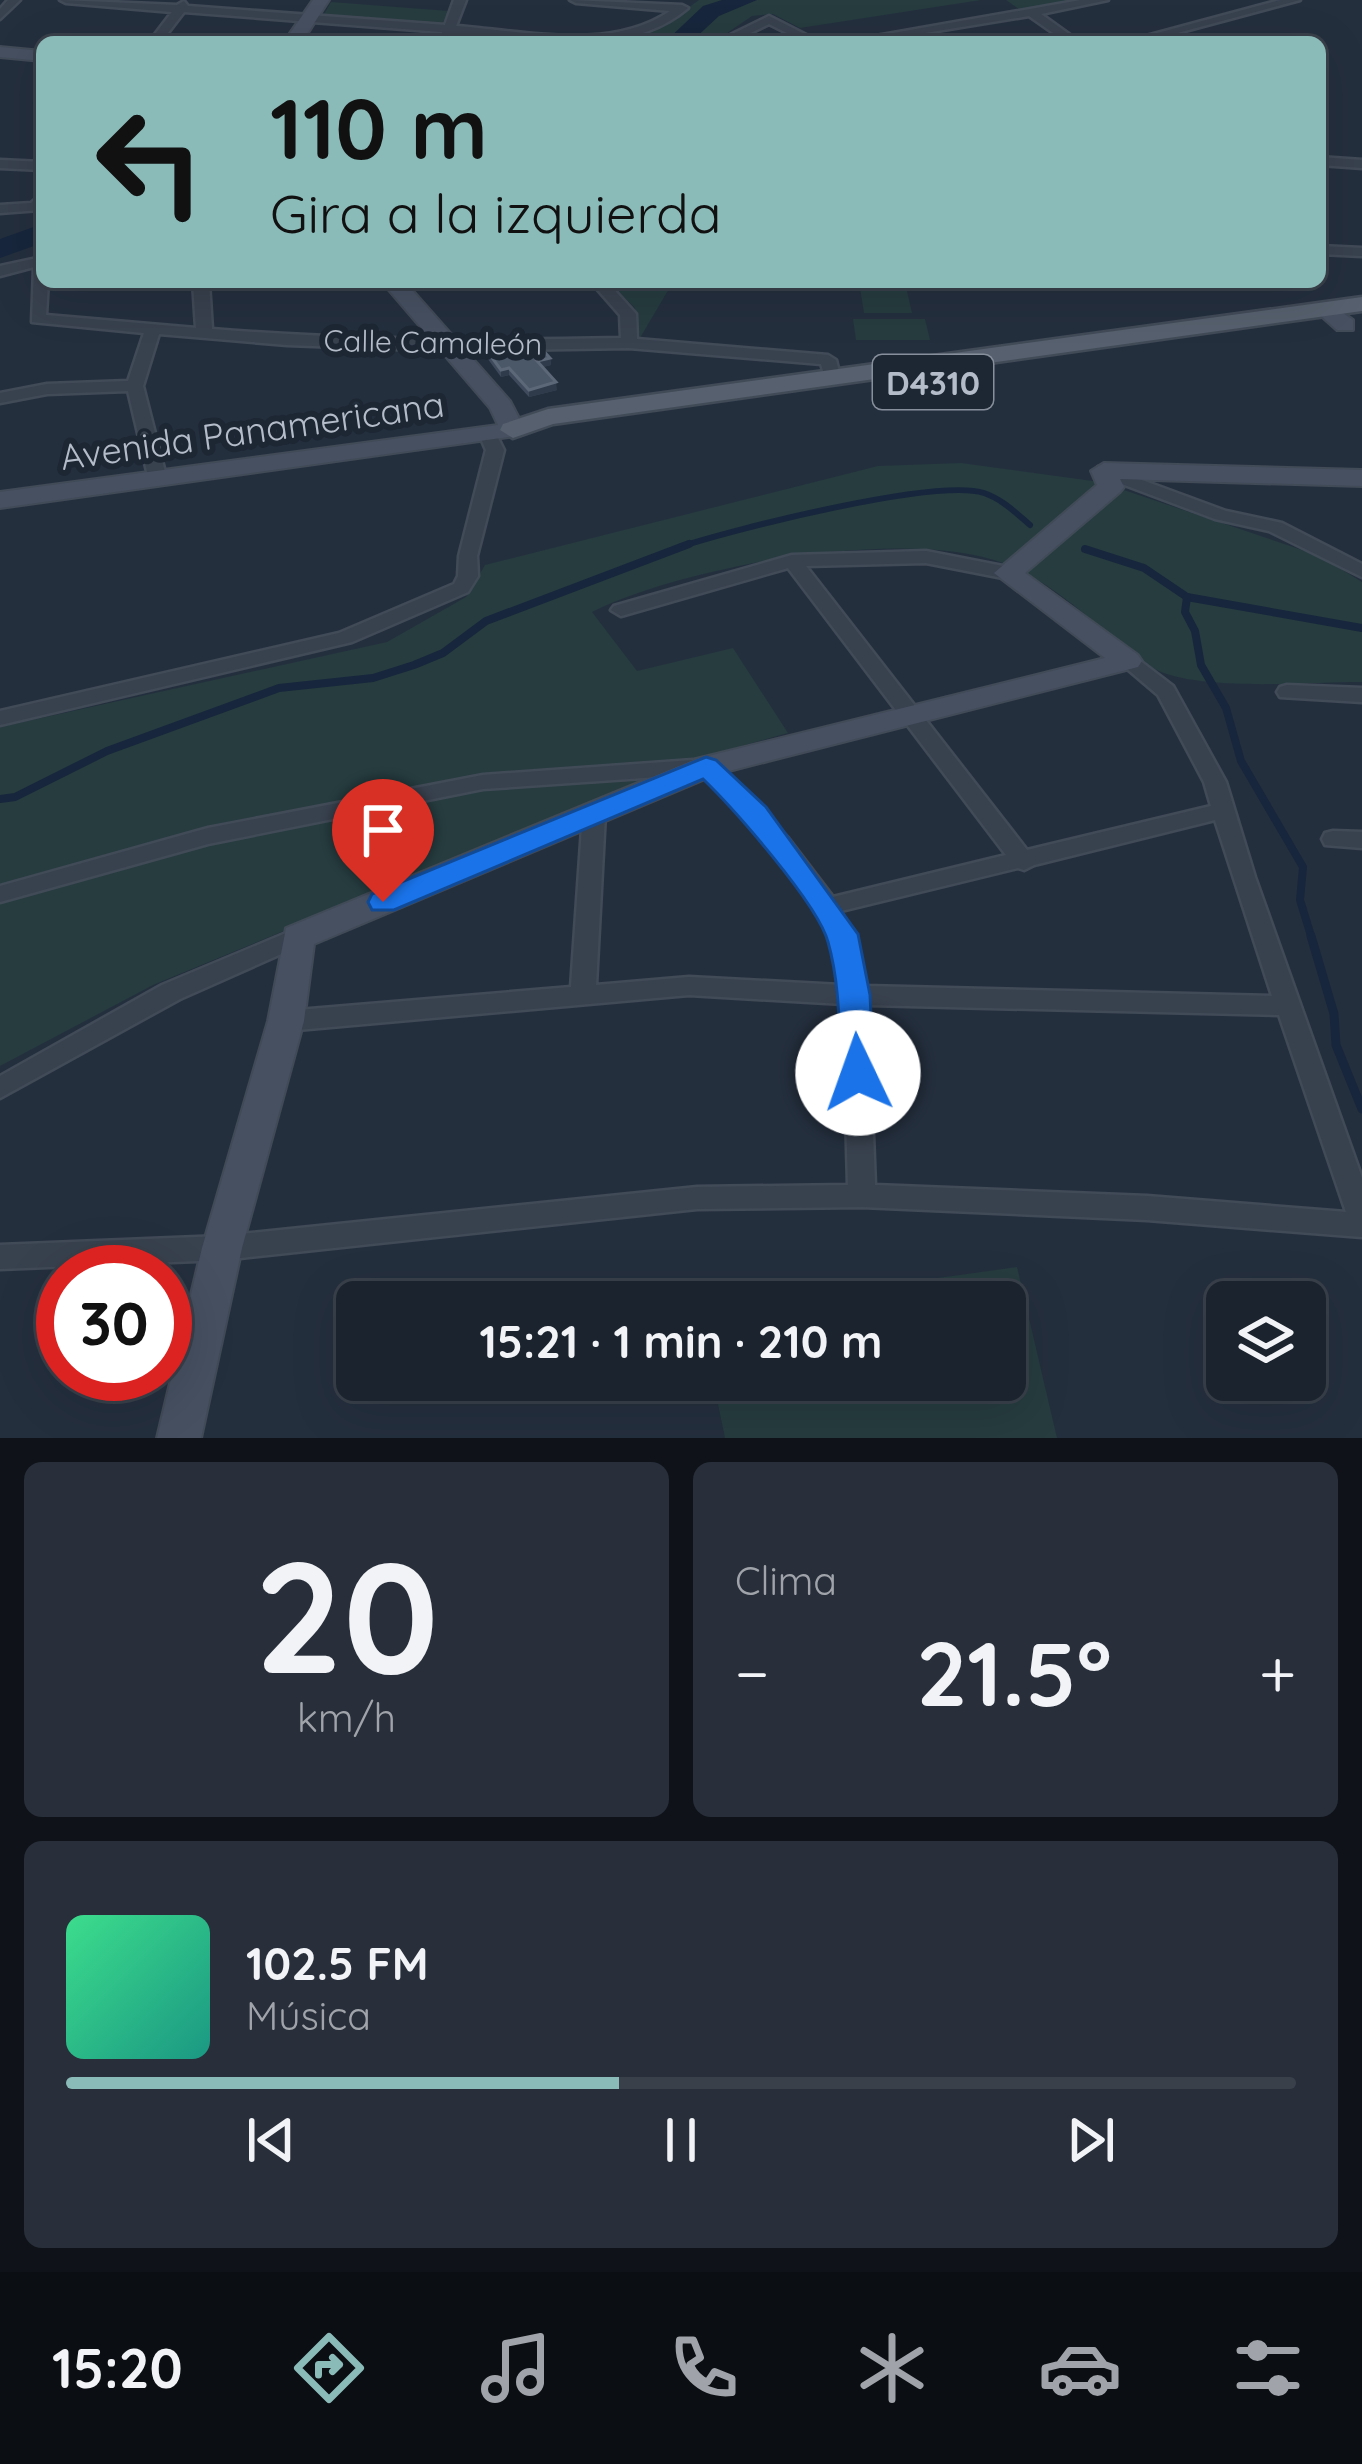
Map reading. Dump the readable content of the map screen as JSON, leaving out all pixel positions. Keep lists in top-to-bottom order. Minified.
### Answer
{"streets":{"main road":["D4310","Avenida Panamericana"],"street":["Calle Camaleón"]},"crossings":[["Calle Camaleón","Avenida Panamericana"]],"page":{"turn":["110 m","Gira a la izquierda"],"limit":"30","trip":"15:21 · 1 min · 210 m","tile":[["20","km/h"],"Clima"],"heat":["−","21.5°","+"],"song":["102.5 FM","Música"],"tabs":"15:20"}}
